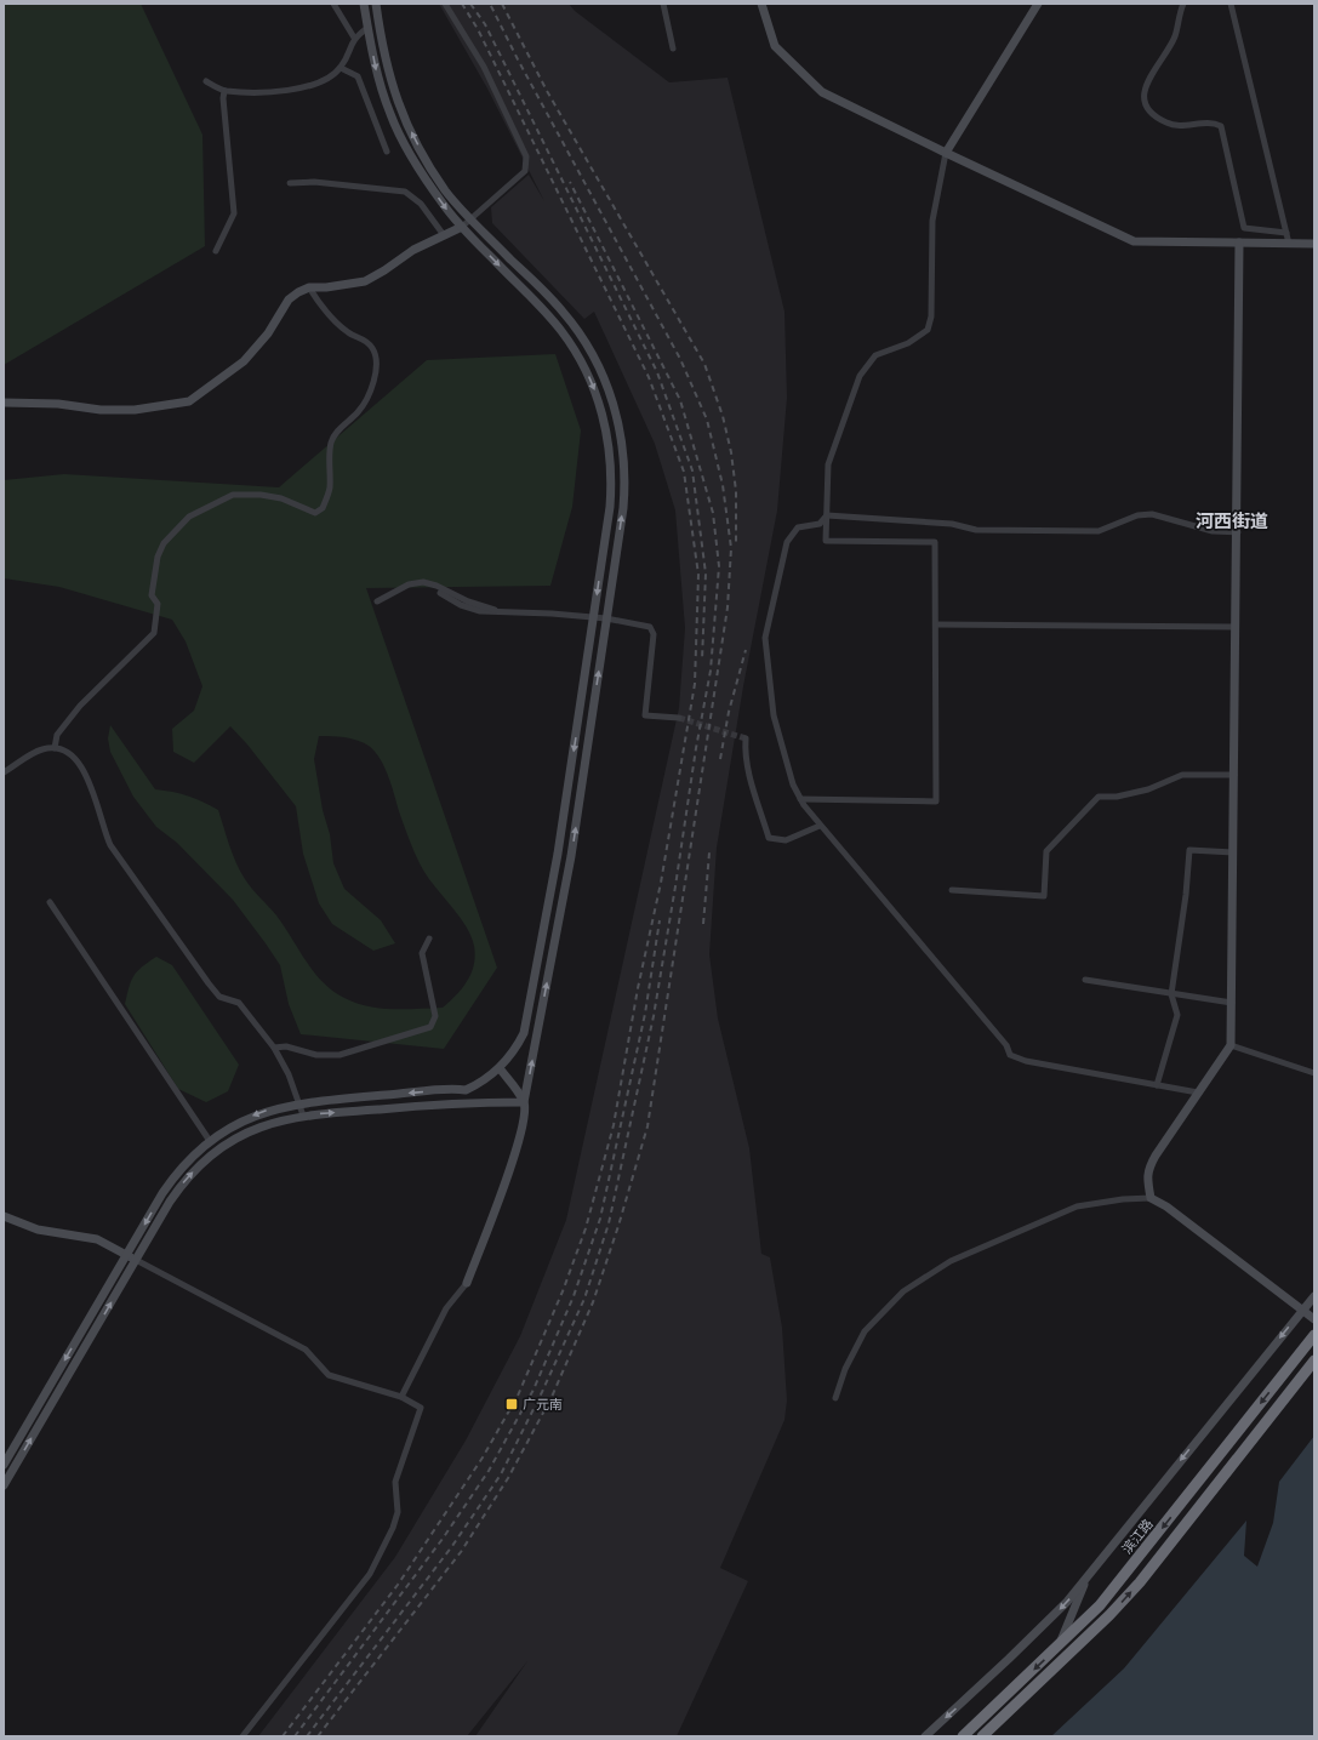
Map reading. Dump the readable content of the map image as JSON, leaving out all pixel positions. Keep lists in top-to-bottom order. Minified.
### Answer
{"streets":{"highway":["滨江路"]},"districts":["河西街道"],"places":{"transit":["广元南"]}}
